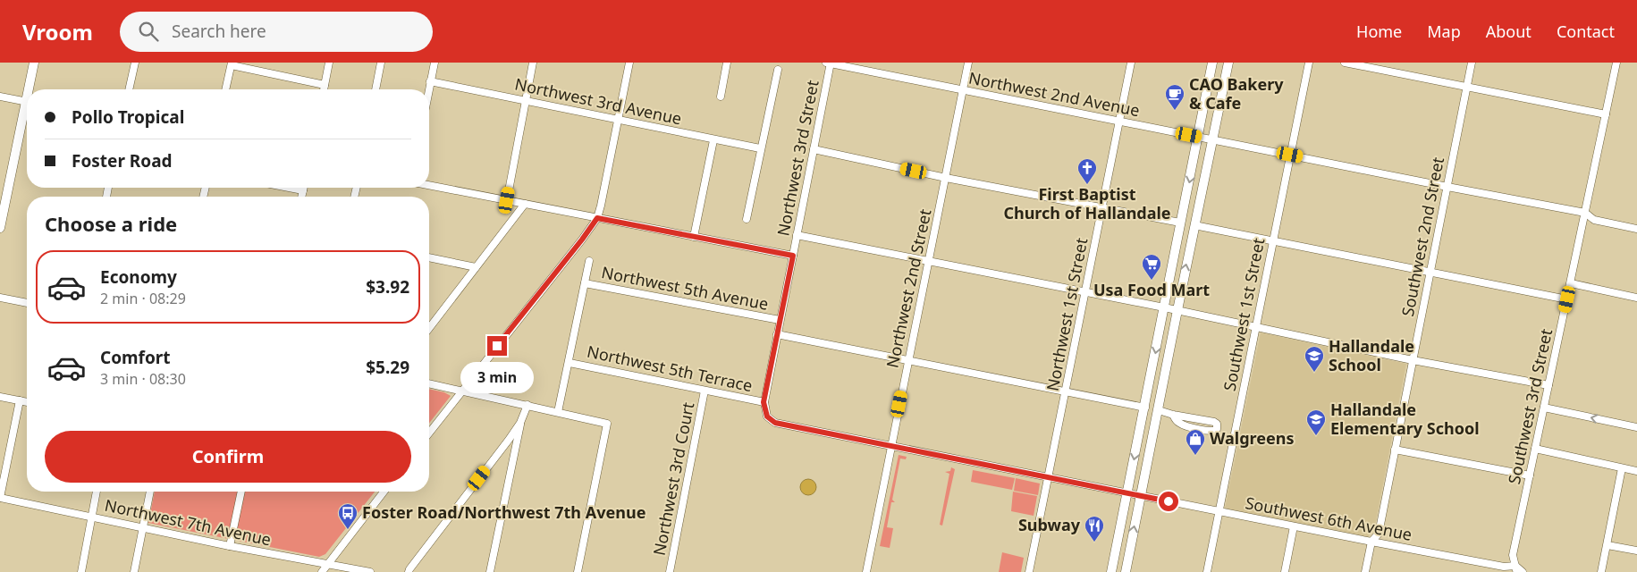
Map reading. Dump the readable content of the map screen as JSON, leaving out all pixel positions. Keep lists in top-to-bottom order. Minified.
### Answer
{"streets":{"street":["Northwest 2nd Avenue","Northwest 3rd Avenue","Northwest 3rd Street","Southwest 2nd Street","Northwest 5th Avenue","Northwest 2nd Street","Northwest 1st Street","Southwest 1st Street","Northwest 5th Terrace","Southwest 3rd Street","Northwest 3rd Court","Southwest 6th Avenue","Northwest 7th Avenue"]},"crossings":[["Northwest 2nd Avenue","Northwest 3rd Street"],["Northwest 2nd Avenue","Southwest 2nd Street"],["Northwest 2nd Avenue","Northwest 2nd Street"],["Northwest 2nd Avenue","Northwest 1st Street"],["Northwest 2nd Avenue","Southwest 1st Street"],["Northwest 2nd Avenue","Southwest 3rd Street"],["Northwest 3rd Street","Northwest 5th Avenue"],["Northwest 3rd Street","Northwest 5th Terrace"],["Northwest 3rd Street","Southwest 6th Avenue"],["Southwest 2nd Street","Southwest 6th Avenue"],["Northwest 5th Avenue","Northwest 2nd Street"],["Northwest 5th Avenue","Northwest 1st Street"],["Northwest 2nd Street","Southwest 6th Avenue"],["Northwest 1st Street","Southwest 6th Avenue"],["Southwest 1st Street","Southwest 6th Avenue"],["Northwest 5th Terrace","Northwest 3rd Court"],["Southwest 3rd Street","Southwest 6th Avenue"]],"places":{"cafe":["CAO Bakery & Cafe"],"church":["First Baptist Church of Hallandale"],"supermarket":["Usa Food Mart"],"school or university":["Hallandale School","Hallandale Elementary School"],"shop":["Walgreens"],"bus stop":["Foster Road/Northwest 7th Avenue"],"restaurant":["Subway"]},"page":{"header":"Vroom","search":"Search here","nav":["Home","Map","About","Contact"],"banner":["Pollo Tropical","Foster Road"],"heading":"Choose a ride","list":[{"name":"Economy","note":"2 min · 08:29","value":"$3.92"},{"name":"Comfort","note":"3 min · 08:30","value":"$5.29"}],"bubble":"3 min","buttons":"Confirm"}}
